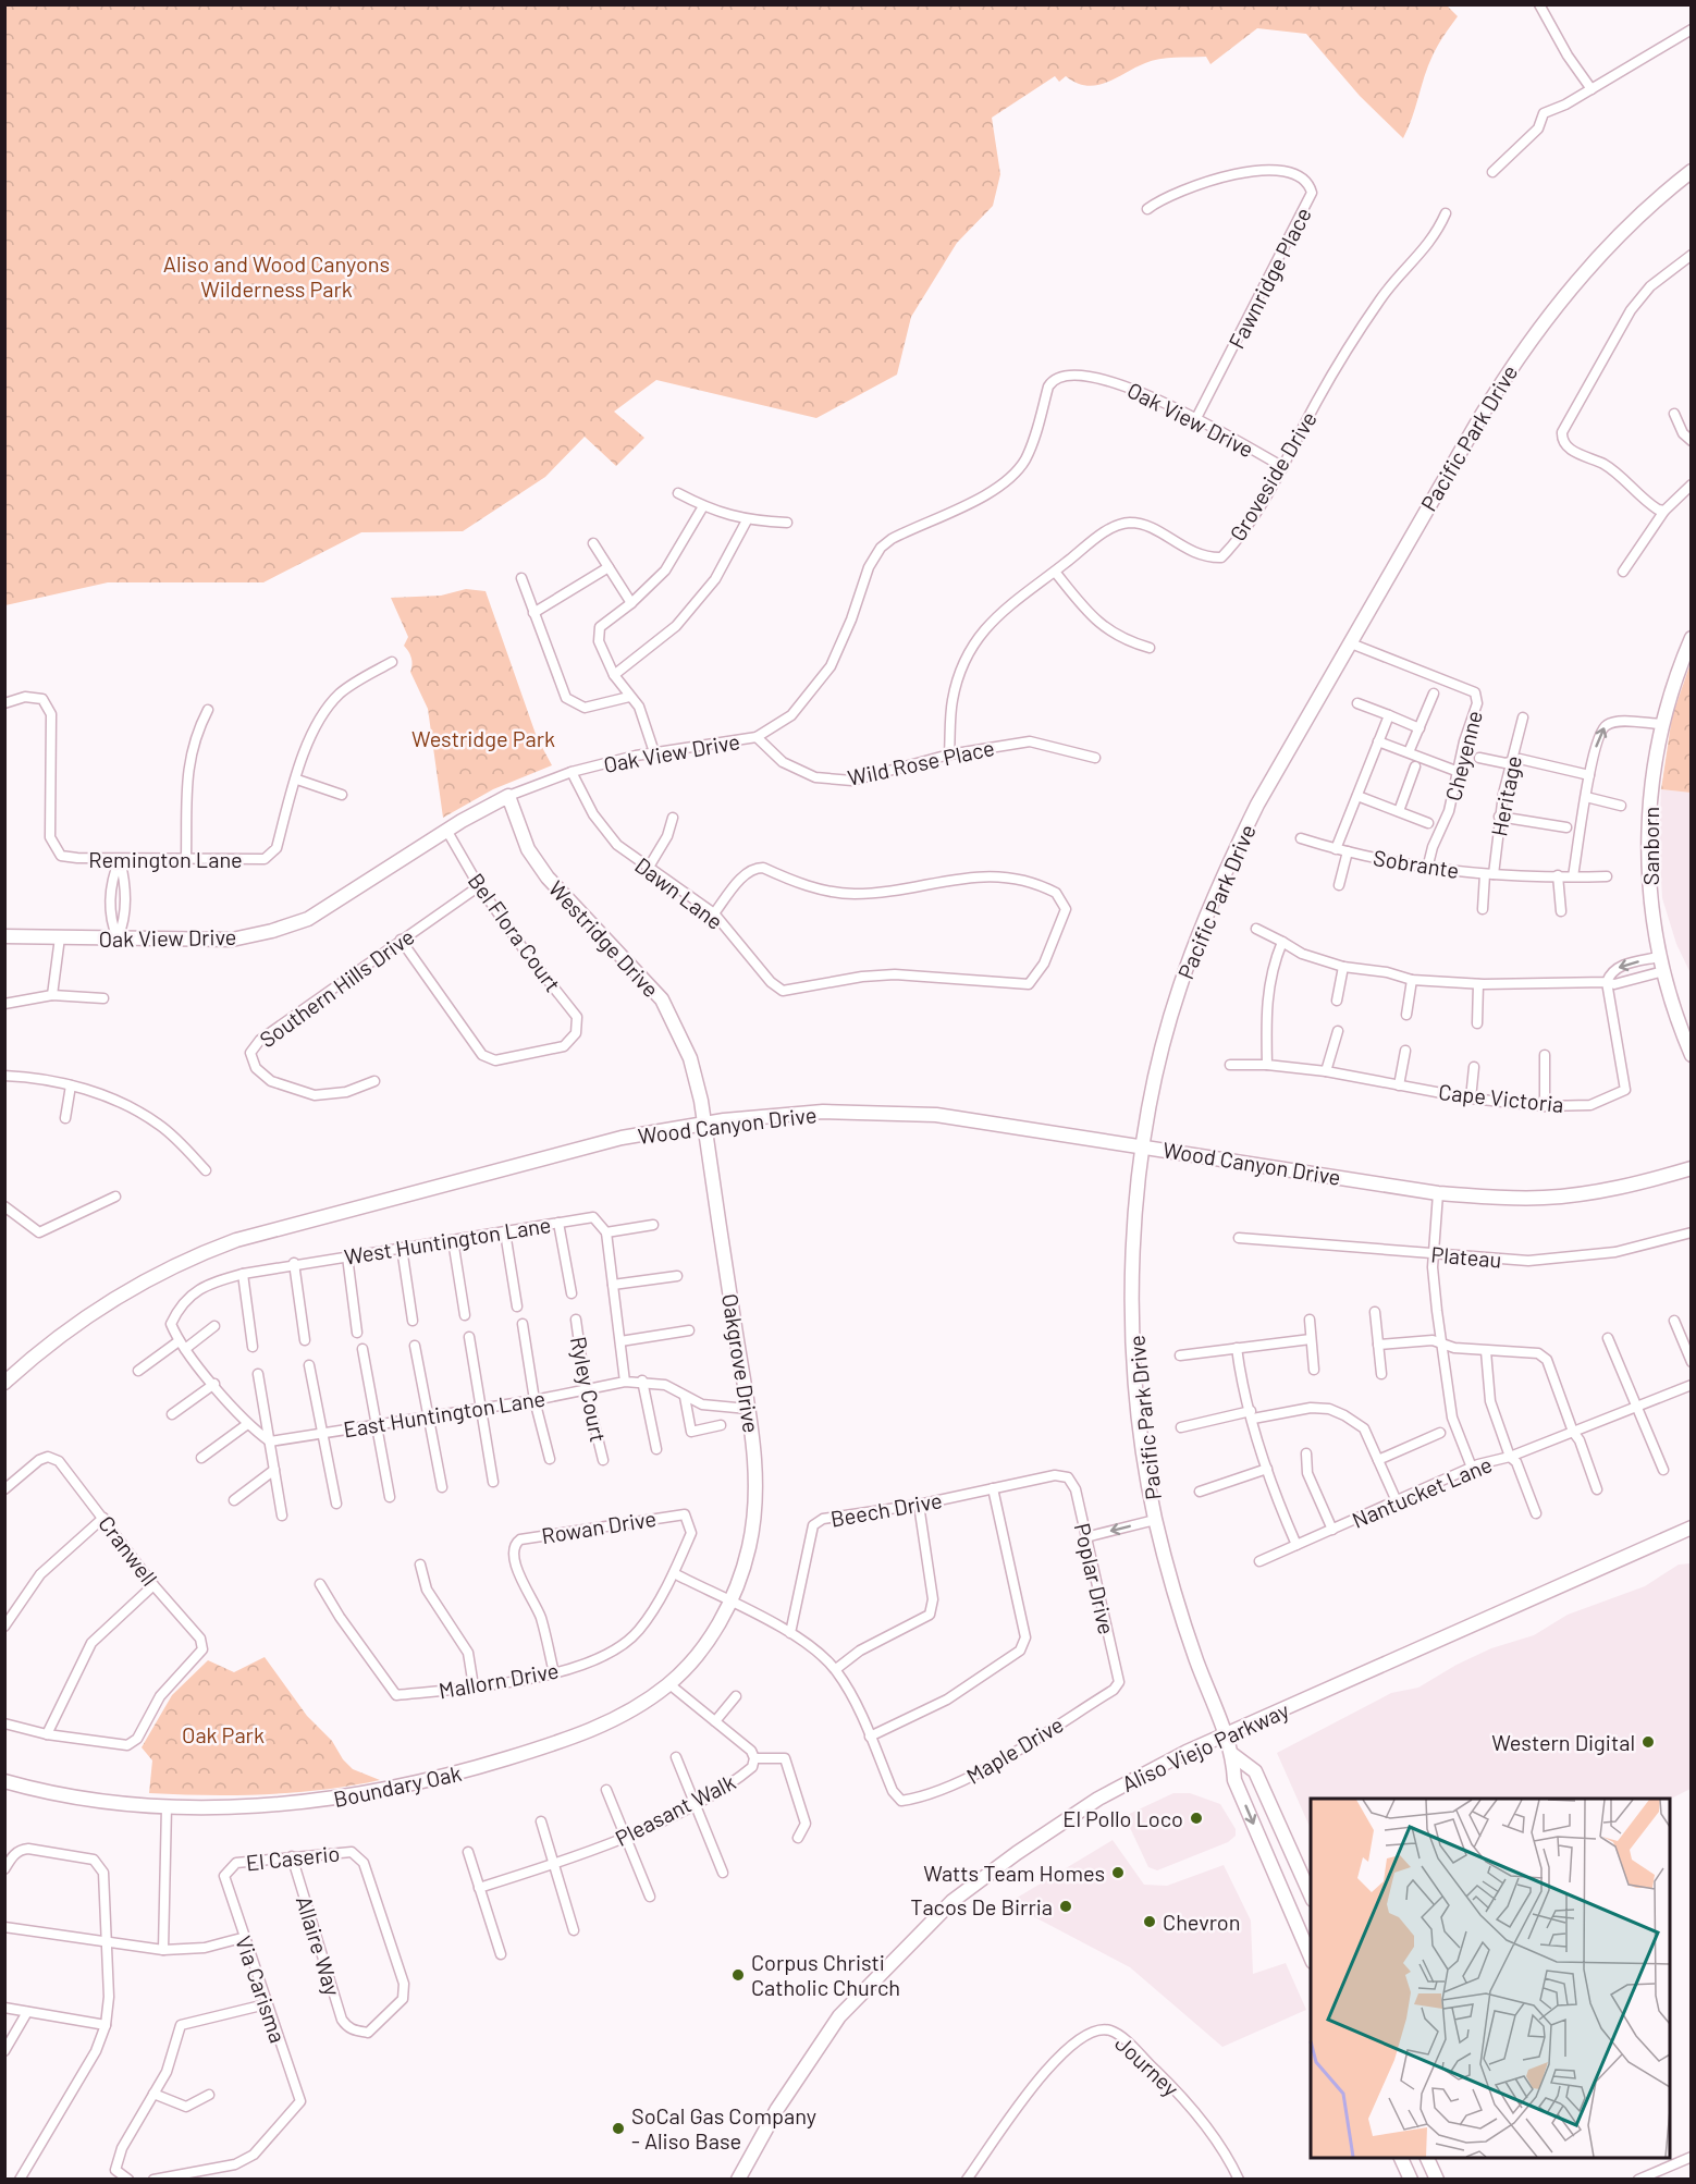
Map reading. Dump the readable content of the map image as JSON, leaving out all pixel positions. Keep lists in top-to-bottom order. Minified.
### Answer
{"streets":{"main road":["Oak View Drive","Pacific Park Drive","Sanborn","Westridge Drive","Wood Canyon Drive","Oakgrove Drive","Aliso Viejo Parkway","Boundary Oak"],"street":["Fawnridge Place","Groveside Drive","Cheyenne","Wild Rose Place","Heritage","Remington Lane","Sobrante","Dawn Lane","Bel Flora Court","Southern Hills Drive","Cape Victoria","West Huntington Lane","Plateau","Ryley Court","East Huntington Lane","Nantucket Lane","Beech Drive","Rowan Drive","Cranwell","Poplar Drive","Mallorn Drive","Maple Drive","Pleasant Walk","El Caserio","Allaire Way","Via Carisma","Journey"]},"crossings":[["Fawnridge Place","Oak View Drive"],["Oak View Drive","Groveside Drive"],["Oak View Drive","Wild Rose Place"],["Oak View Drive","Dawn Lane"],["Oak View Drive","Bel Flora Court"],["Oak View Drive","Westridge Drive"],["Pacific Park Drive","Cheyenne"],["Pacific Park Drive","Wood Canyon Drive"],["Pacific Park Drive","Aliso Viejo Parkway"],["Groveside Drive","Wild Rose Place"],["Cheyenne","Sobrante"],["Heritage","Sobrante"],["Bel Flora Court","Southern Hills Drive"],["Westridge Drive","Wood Canyon Drive"],["Westridge Drive","Oakgrove Drive"],["Wood Canyon Drive","Oakgrove Drive"],["Oakgrove Drive","East Huntington Lane"],["Oakgrove Drive","Boundary Oak"],["Ryley Court","East Huntington Lane"],["Beech Drive","Poplar Drive"],["Rowan Drive","Mallorn Drive"],["Poplar Drive","Maple Drive"],["Boundary Oak","Pleasant Walk"],["El Caserio","Allaire Way"],["El Caserio","Via Carisma"]],"parks":["Aliso and Wood Canyons Wilderness Park","Westridge Park","Oak Park"],"places":["Western Digital","El Pollo Loco","Watts Team Homes","Tacos De Birria","Chevron","Corpus Christi Catholic Church","SoCal Gas Company - Aliso Base"]}
